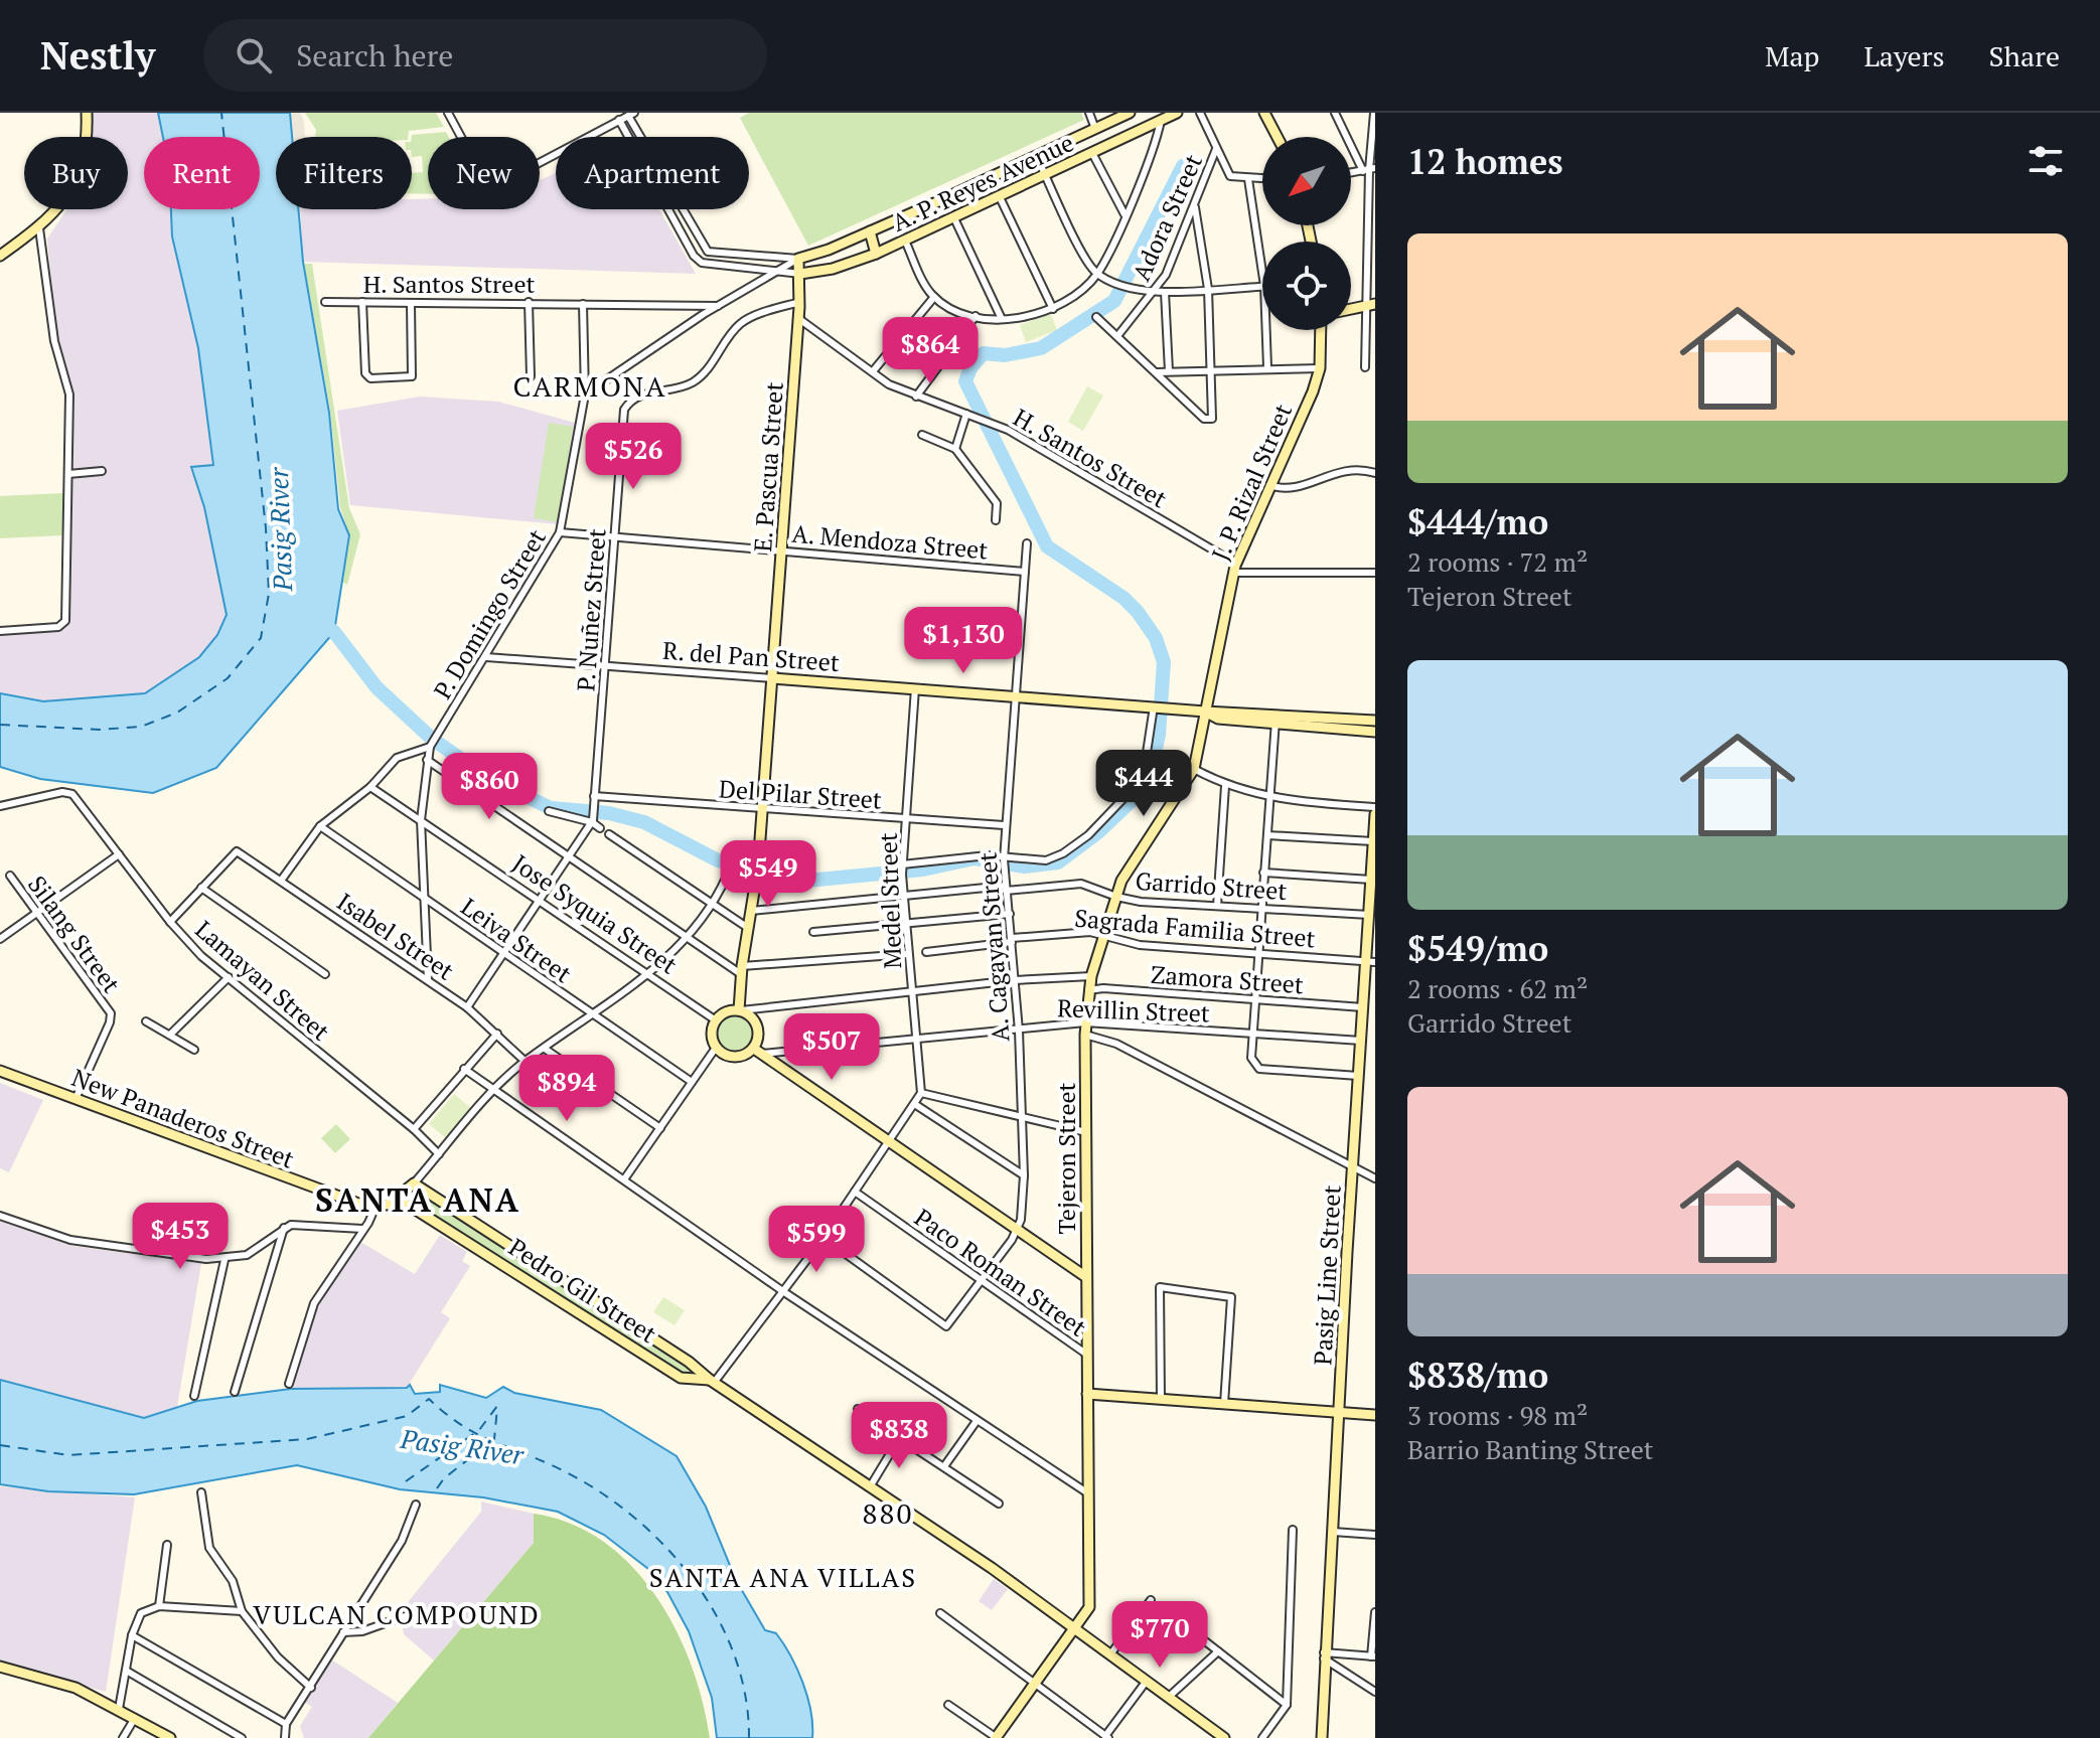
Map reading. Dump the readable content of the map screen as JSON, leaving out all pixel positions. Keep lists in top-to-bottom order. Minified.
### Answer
{"streets":{"main road":["A. P. Reyes Avenue","E. Pascua Street","J. P. Rizal Street","R. del Pan Street","New Panaderos Street","Tejeron Street","Pasig Line Street","Pedro Gil Street"],"street":["Adora Street","H. Santos Street","A. Mendoza Street","P. Nuñez Street","P. Domingo Street","Del Pilar Street","Garrido Street","Medel Street","Jose Syquia Street","Sagrada Familia Street","Silang Street","Isabel Street","Leiva Street","A. Cagayan Street","Zamora Street","Lamayan Street","Revillin Street","Paco Roman Street"]},"crossings":[["A. P. Reyes Avenue","E. Pascua Street"],["H. Santos Street","E. Pascua Street"],["H. Santos Street","J. P. Rizal Street"],["H. Santos Street","P. Domingo Street"],["E. Pascua Street","A. Mendoza Street"],["E. Pascua Street","P. Nuñez Street"],["E. Pascua Street","R. del Pan Street"],["E. Pascua Street","Del Pilar Street"],["E. Pascua Street","Garrido Street"],["E. Pascua Street","Jose Syquia Street"],["E. Pascua Street","Revillin Street"],["J. P. Rizal Street","R. del Pan Street"],["J. P. Rizal Street","Tejeron Street"],["A. Mendoza Street","P. Nuñez Street"],["A. Mendoza Street","P. Domingo Street"],["A. Mendoza Street","A. Cagayan Street"],["P. Nuñez Street","R. del Pan Street"],["P. Nuñez Street","Del Pilar Street"],["P. Domingo Street","R. del Pan Street"],["P. Domingo Street","Jose Syquia Street"],["P. Domingo Street","Isabel Street"],["P. Domingo Street","Leiva Street"],["R. del Pan Street","Medel Street"],["R. del Pan Street","A. Cagayan Street"],["R. del Pan Street","Tejeron Street"],["Del Pilar Street","Medel Street"],["Del Pilar Street","A. Cagayan Street"],["Garrido Street","Medel Street"],["Garrido Street","A. Cagayan Street"],["Garrido Street","Tejeron Street"],["Garrido Street","Pasig Line Street"],["Medel Street","A. Cagayan Street"],["Medel Street","Revillin Street"],["Medel Street","Paco Roman Street"],["Medel Street","Pedro Gil Street"],["Jose Syquia Street","Revillin Street"],["Sagrada Familia Street","A. Cagayan Street"],["Sagrada Familia Street","Tejeron Street"],["Sagrada Familia Street","Pasig Line Street"],["Silang Street","New Panaderos Street"],["A. Cagayan Street","Revillin Street"],["A. Cagayan Street","Paco Roman Street"],["Zamora Street","Tejeron Street"],["Zamora Street","Pasig Line Street"],["Revillin Street","Tejeron Street"],["Revillin Street","Pasig Line Street"],["Tejeron Street","Paco Roman Street"],["Tejeron Street","Pedro Gil Street"]],"districts":["CARMONA","SANTA ANA","880","SANTA ANA VILLAS","VULCAN COMPOUND"],"water":["Pasig River"],"north":"bottom left","page":{"header":"Nestly","search":"Search here","nav":["Map","Layers","Share"],"heading":"12 homes","chip":["Buy","Rent","Filters","New","Apartment"],"list":[{"name":"$444/mo","note":"2 rooms · 72 m² · Tejeron Street"},{"name":"$549/mo","note":"2 rooms · 62 m² · Garrido Street"},{"name":"$838/mo","note":"3 rooms · 98 m² · Barrio Banting Street"}],"price":["$864","$526","$1,130","$444","$860","$549","$507","$894","$453","$599","$838","$770"]}}
